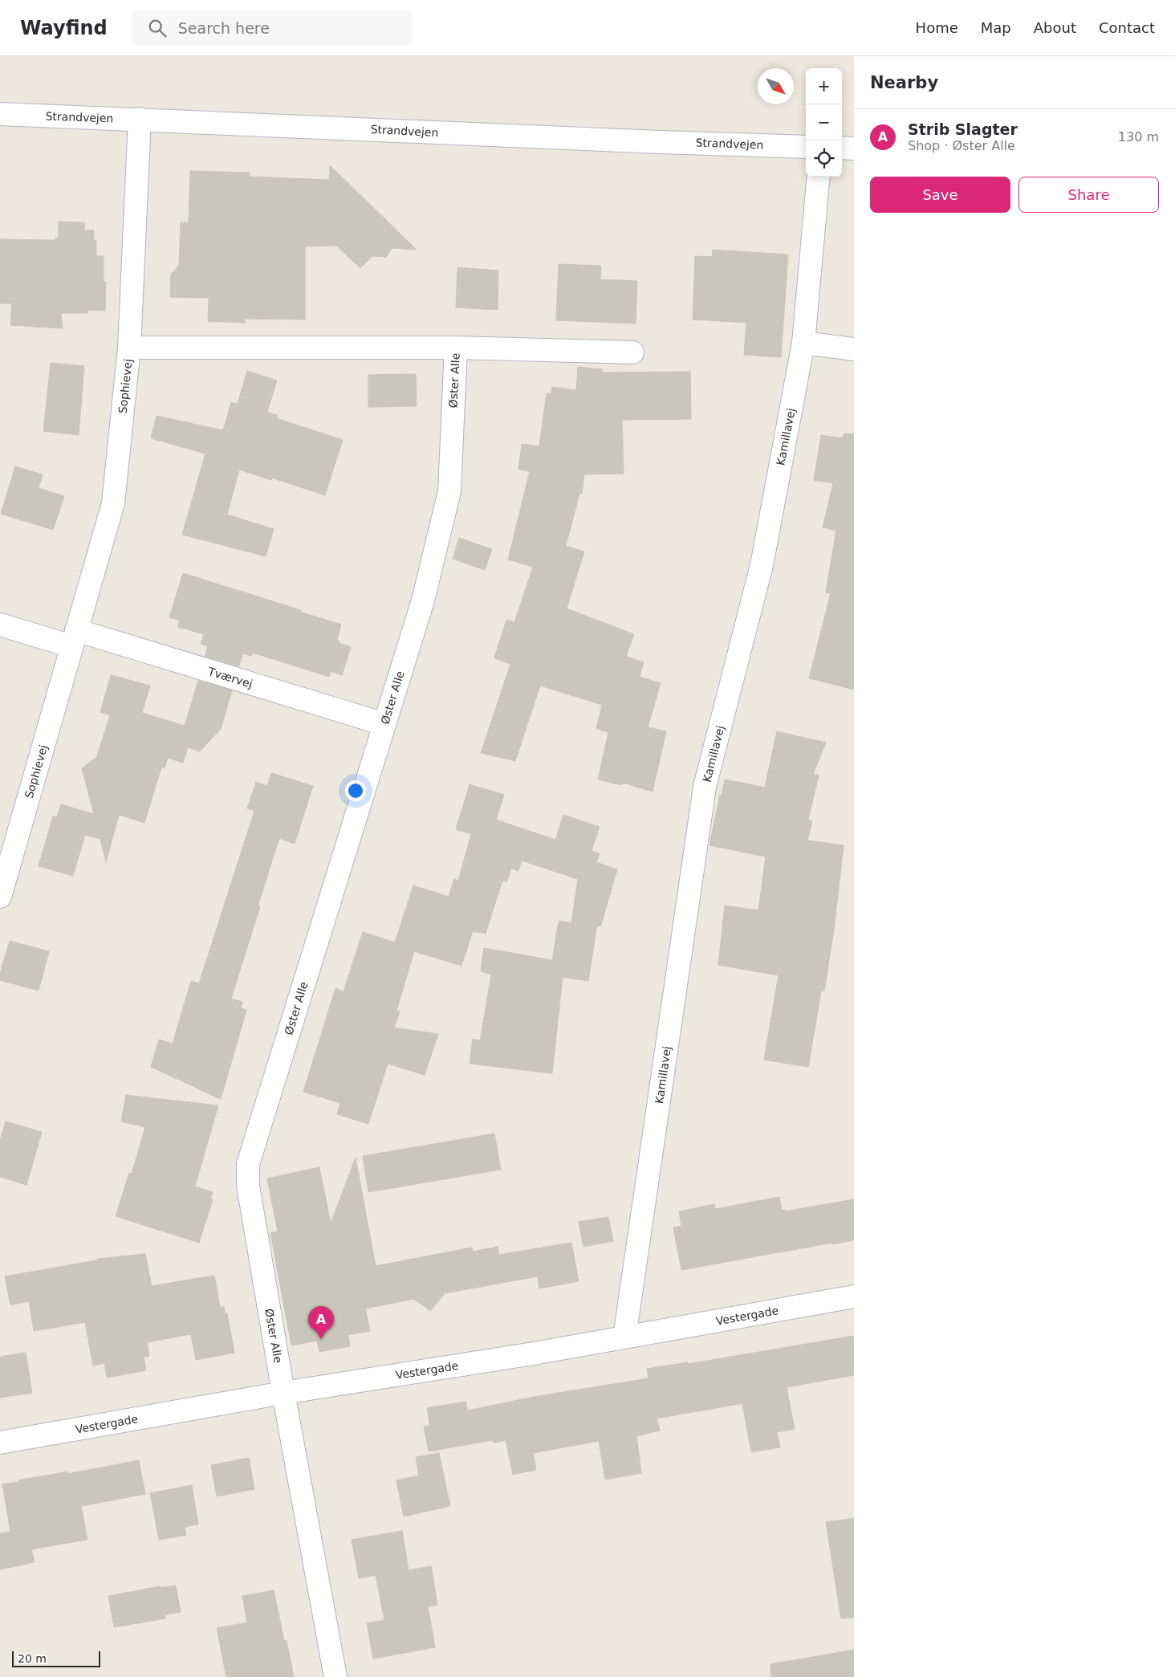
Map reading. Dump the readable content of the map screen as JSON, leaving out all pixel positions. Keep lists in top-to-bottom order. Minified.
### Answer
{"streets":{"street":["Strandvejen","Øster Alle","Sophievej","Kamillavej","Tværvej","Vestergade"]},"crossings":[["Strandvejen","Sophievej"],["Øster Alle","Sophievej"],["Øster Alle","Tværvej"],["Øster Alle","Vestergade"],["Sophievej","Tværvej"],["Kamillavej","Vestergade"]],"scale_bar":"20 m","north":"bottom right","page":{"header":"Wayfind","search":"Search here","nav":["Home","Map","About","Contact"],"heading":"Nearby","map_buttons":["+","−"],"list":[{"mark":"A","name":"Strib Slagter","note":"Shop · Øster Alle","value":"130 m"}],"buttons":["Save","Share"],"pins":"A","scale":"20 m"}}
